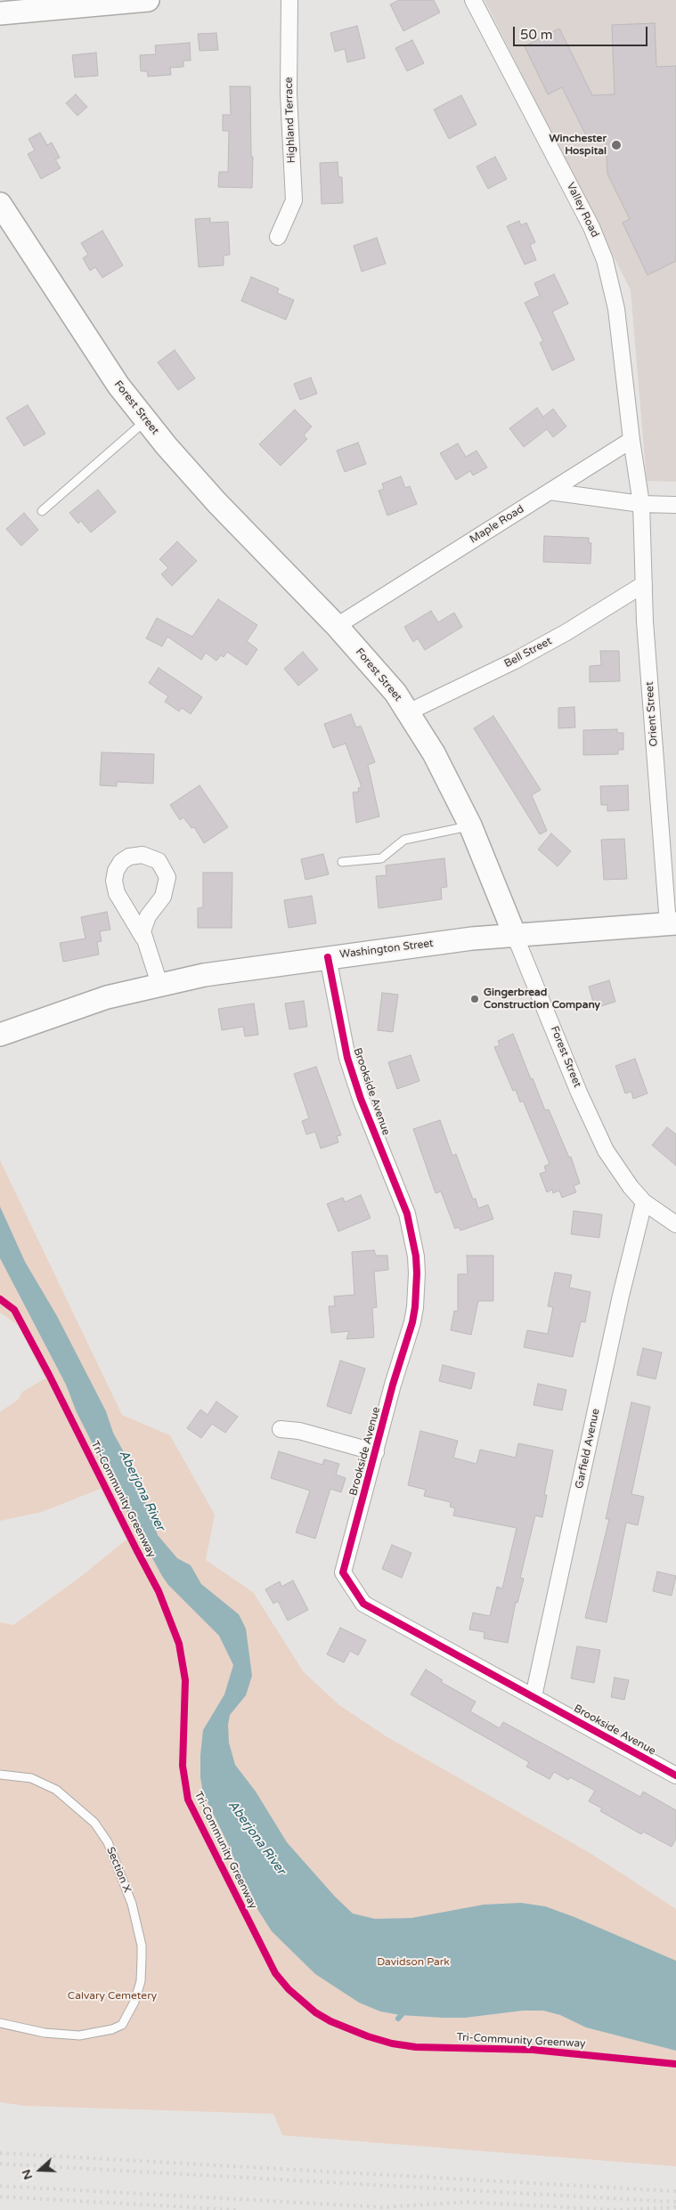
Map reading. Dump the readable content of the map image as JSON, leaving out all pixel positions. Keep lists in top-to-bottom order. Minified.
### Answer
{"streets":{"main road":["Forest Street","Washington Street"],"street":["Highland Terrace","Valley Road","Maple Road","Bell Street","Orient Street","Brookside Avenue","Garfield Avenue"],"lane":["Section X"],"cycle path":["Tri-Community Greenway"]},"crossings":[["Valley Road","Orient Street"],["Forest Street","Maple Road"],["Forest Street","Bell Street"],["Forest Street","Washington Street"],["Forest Street","Garfield Avenue"],["Bell Street","Orient Street"],["Orient Street","Washington Street"],["Washington Street","Brookside Avenue"],["Brookside Avenue","Garfield Avenue"]],"water":["Aberjona River"],"parks":["Davidson Park","Calvary Cemetery"],"places":["Winchester Hospital","Gingerbread Construction Company"],"scale_bar":"50 m","north":"left"}
